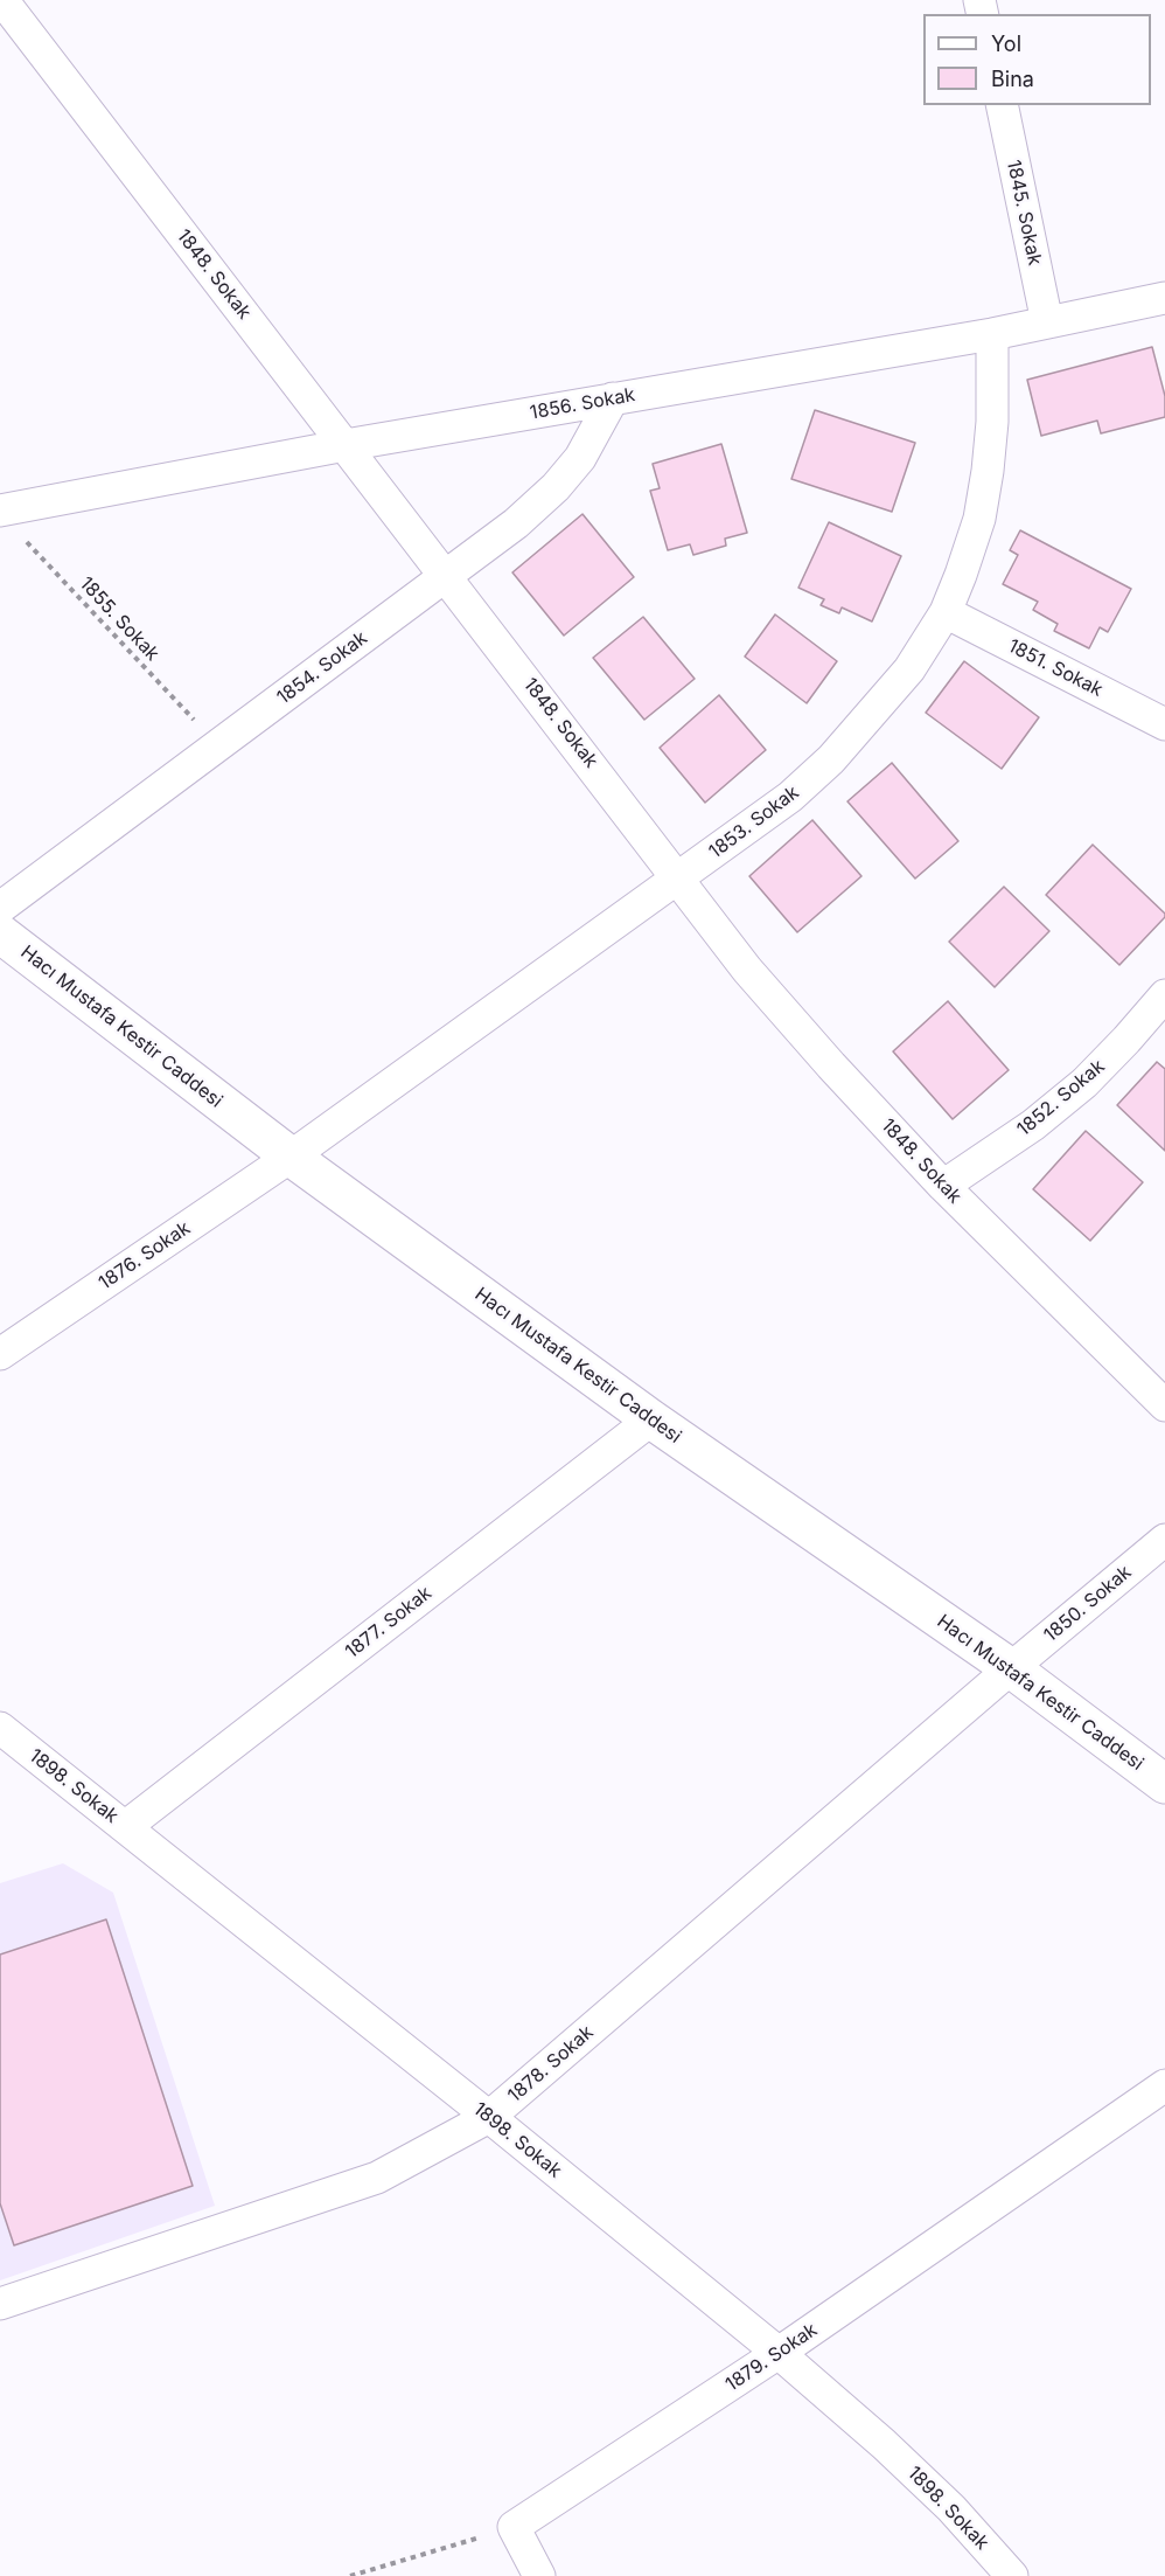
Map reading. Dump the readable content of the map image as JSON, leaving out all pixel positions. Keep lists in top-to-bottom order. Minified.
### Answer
{"streets":{"street":["1845. Sokak","1848. Sokak","1856. Sokak","1854. Sokak","1851. Sokak","1853. Sokak","Hacı Mustafa Kestir Caddesi","1852. Sokak","1876. Sokak","1850. Sokak","1877. Sokak","1898. Sokak","1878. Sokak","1879. Sokak"],"path":["1855. Sokak"]},"crossings":[["1845. Sokak","1856. Sokak"],["1848. Sokak","1856. Sokak"],["1848. Sokak","1854. Sokak"],["1848. Sokak","1853. Sokak"],["1848. Sokak","1852. Sokak"],["1856. Sokak","1855. Sokak"],["1856. Sokak","1854. Sokak"],["1856. Sokak","1853. Sokak"],["1855. Sokak","1854. Sokak"],["1851. Sokak","1853. Sokak"],["1853. Sokak","Hacı Mustafa Kestir Caddesi"],["1853. Sokak","1876. Sokak"],["Hacı Mustafa Kestir Caddesi","1876. Sokak"],["Hacı Mustafa Kestir Caddesi","1850. Sokak"],["Hacı Mustafa Kestir Caddesi","1877. Sokak"],["Hacı Mustafa Kestir Caddesi","1878. Sokak"],["1850. Sokak","1878. Sokak"],["1877. Sokak","1898. Sokak"],["1898. Sokak","1878. Sokak"],["1898. Sokak","1879. Sokak"]],"legend":["Yol","Bina"]}
